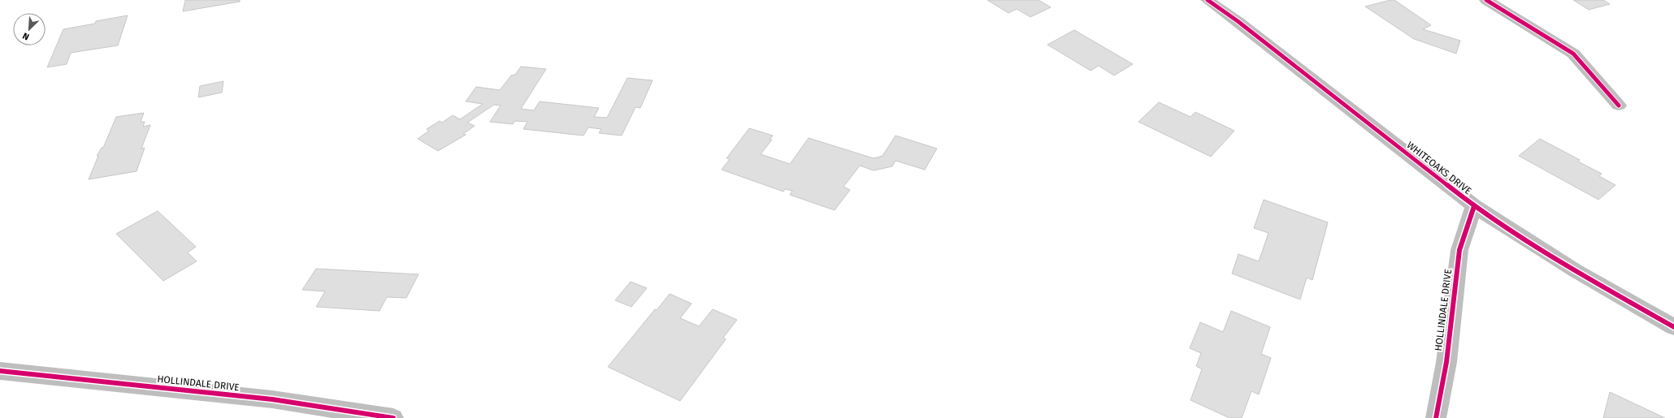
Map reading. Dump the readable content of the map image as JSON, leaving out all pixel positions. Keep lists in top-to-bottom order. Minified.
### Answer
{"streets":{"street":["WHITEOAKS DRIVE","HOLLINDALE DRIVE"]},"crossings":[["WHITEOAKS DRIVE","HOLLINDALE DRIVE"]],"north":"bottom left"}
